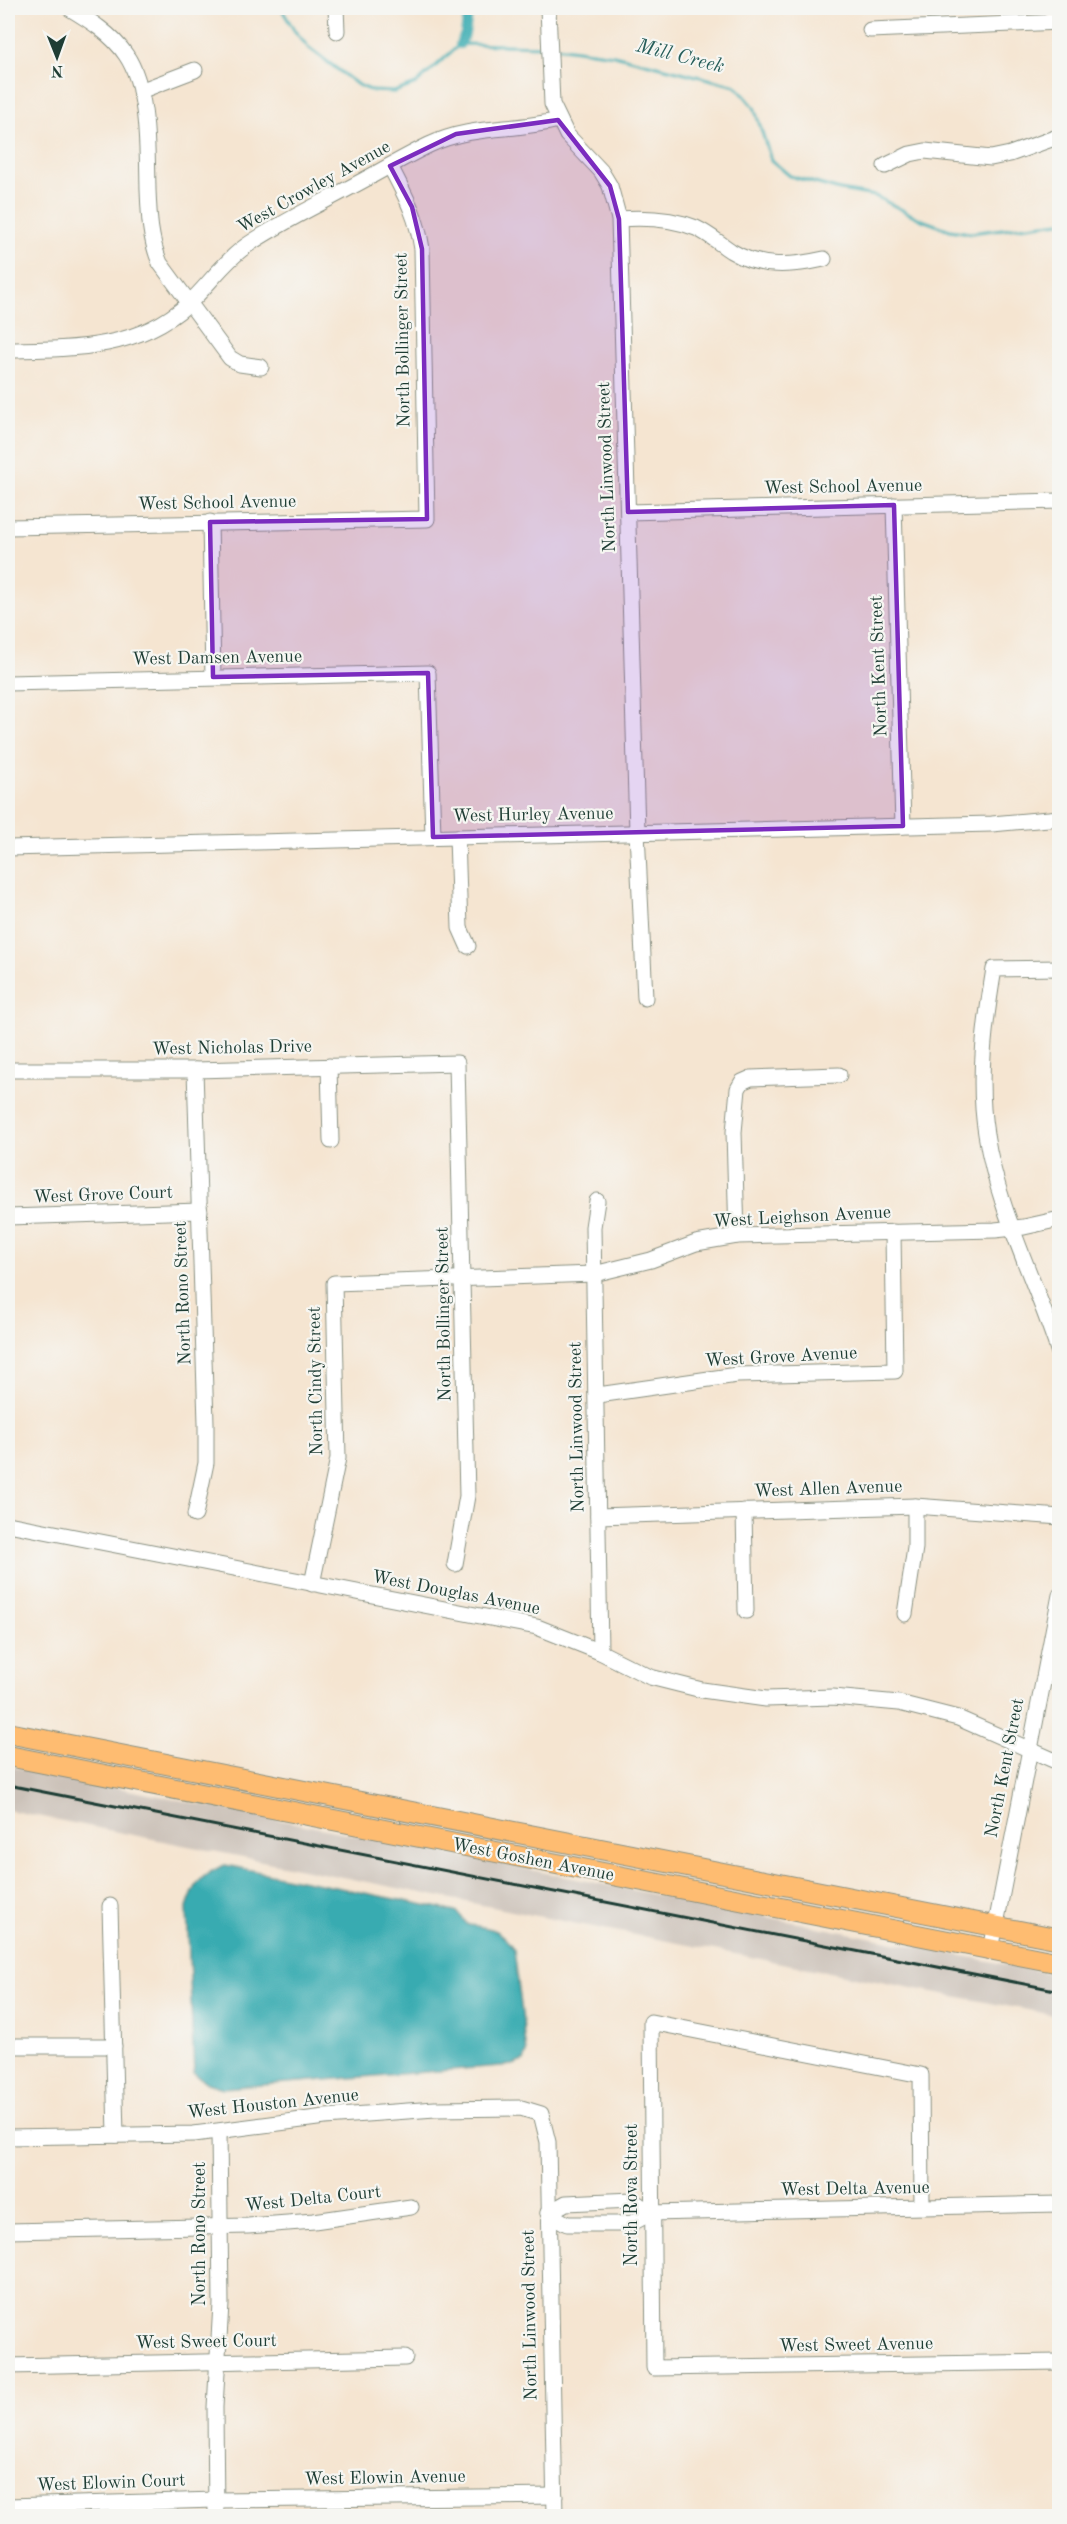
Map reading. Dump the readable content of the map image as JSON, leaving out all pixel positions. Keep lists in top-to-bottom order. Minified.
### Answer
{"streets":{"main road":["West Goshen Avenue"],"street":["West Crowley Avenue","North Bollinger Street","North Linwood Street","West School Avenue","West Damsen Avenue","North Kent Street","West Hurley Avenue","West Nicholas Drive","West Grove Court","West Leighson Avenue","North Rono Street","West Grove Avenue","North Cindy Street","West Allen Avenue","West Douglas Avenue","West Houston Avenue","West Delta Avenue","North Rova Street","West Delta Court","West Sweet Court","West Sweet Avenue","West Elowin Avenue","West Elowin Court"]},"crossings":[["West Crowley Avenue","North Bollinger Street"],["West Crowley Avenue","North Linwood Street"],["North Bollinger Street","West School Avenue"],["North Bollinger Street","West Nicholas Drive"],["North Bollinger Street","West Leighson Avenue"],["North Linwood Street","West School Avenue"],["North Linwood Street","West Hurley Avenue"],["North Linwood Street","West Leighson Avenue"],["North Linwood Street","West Grove Avenue"],["North Linwood Street","West Allen Avenue"],["North Linwood Street","West Douglas Avenue"],["North Linwood Street","West Houston Avenue"],["North Linwood Street","West Delta Avenue"],["North Linwood Street","West Elowin Avenue"],["West School Avenue","North Kent Street"],["West Damsen Avenue","West Hurley Avenue"],["North Kent Street","West Hurley Avenue"],["North Kent Street","West Douglas Avenue"],["North Kent Street","West Goshen Avenue"],["West Nicholas Drive","North Rono Street"],["West Grove Court","North Rono Street"],["West Leighson Avenue","West Grove Avenue"],["West Leighson Avenue","North Cindy Street"],["North Rono Street","West Houston Avenue"],["North Rono Street","West Delta Court"],["North Rono Street","West Sweet Court"],["North Rono Street","West Elowin Avenue"],["North Rono Street","West Elowin Court"],["North Cindy Street","West Douglas Avenue"],["West Delta Avenue","North Rova Street"],["North Rova Street","West Sweet Avenue"],["West Elowin Avenue","West Elowin Court"]],"water":["Mill Creek"],"north":"bottom"}
